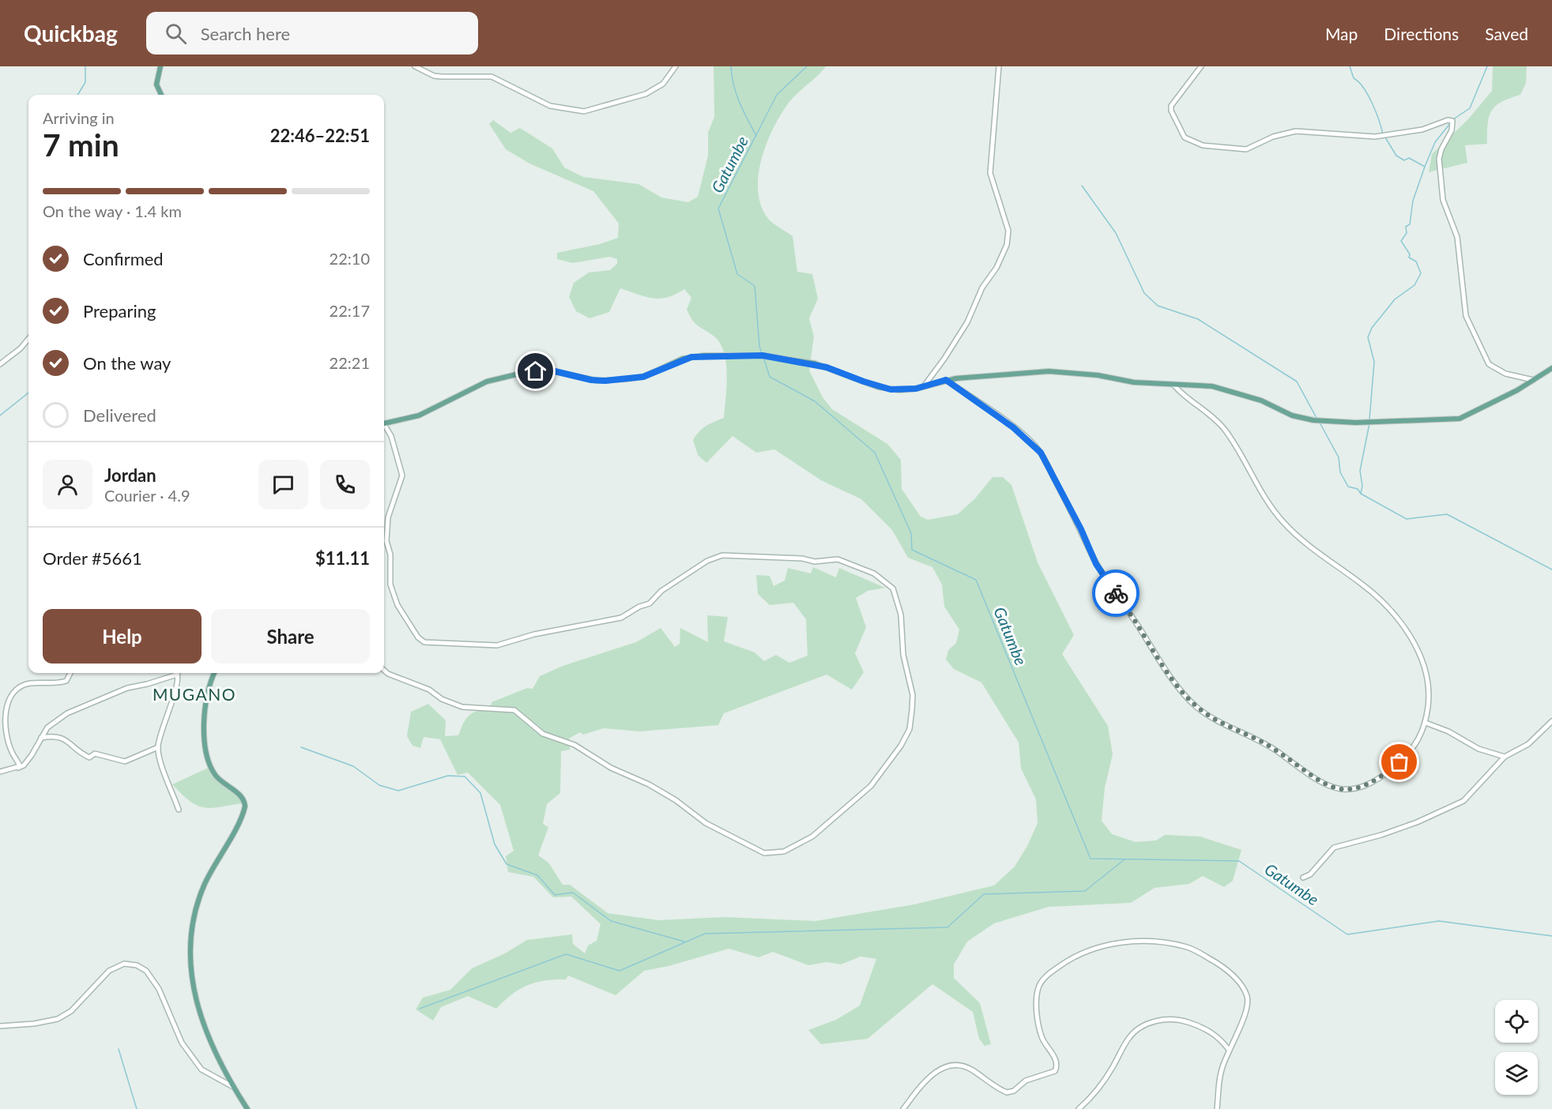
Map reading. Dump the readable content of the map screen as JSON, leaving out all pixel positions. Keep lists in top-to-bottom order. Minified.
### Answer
{"districts":["MUGANO"],"water":["Gatumbe"],"page":{"header":"Quickbag","search":"Search here","nav":["Map","Directions","Saved"],"heading":["7 min","Arriving in","22:46–22:51"],"panel":["Jordan","Courier · 4.9","Order #5661","$11.11"],"bar":"On the way · 1.4 km","list":[["Confirmed","22:10"],["Preparing","22:17"],["On the way","22:21"],"Delivered"],"buttons":["Help","Share"]}}
